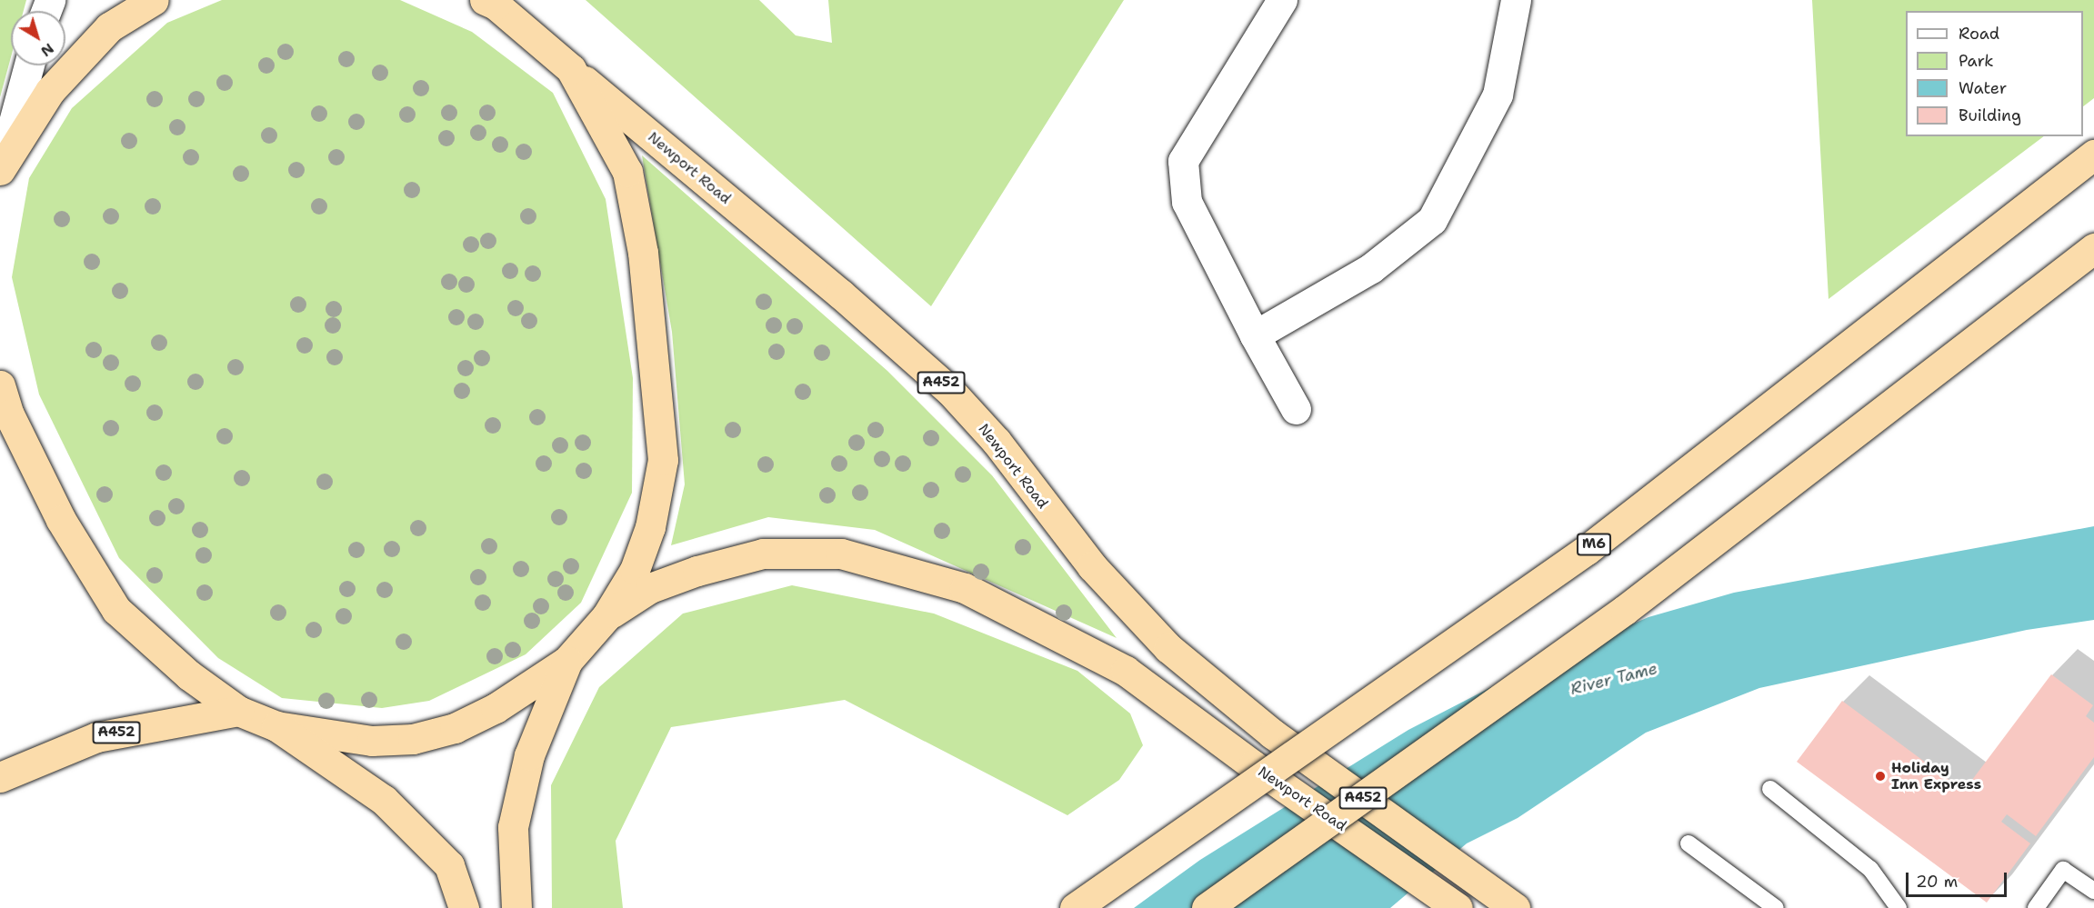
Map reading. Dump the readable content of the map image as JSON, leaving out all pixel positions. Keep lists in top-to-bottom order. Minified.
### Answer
{"streets":{"highway":["Newport Road","A452","M6"]},"water":["River Tame"],"places":["Holiday Inn Express"],"legend":["Road","Park","Water","Building"],"scale_bar":"20 m","north":"bottom right"}
